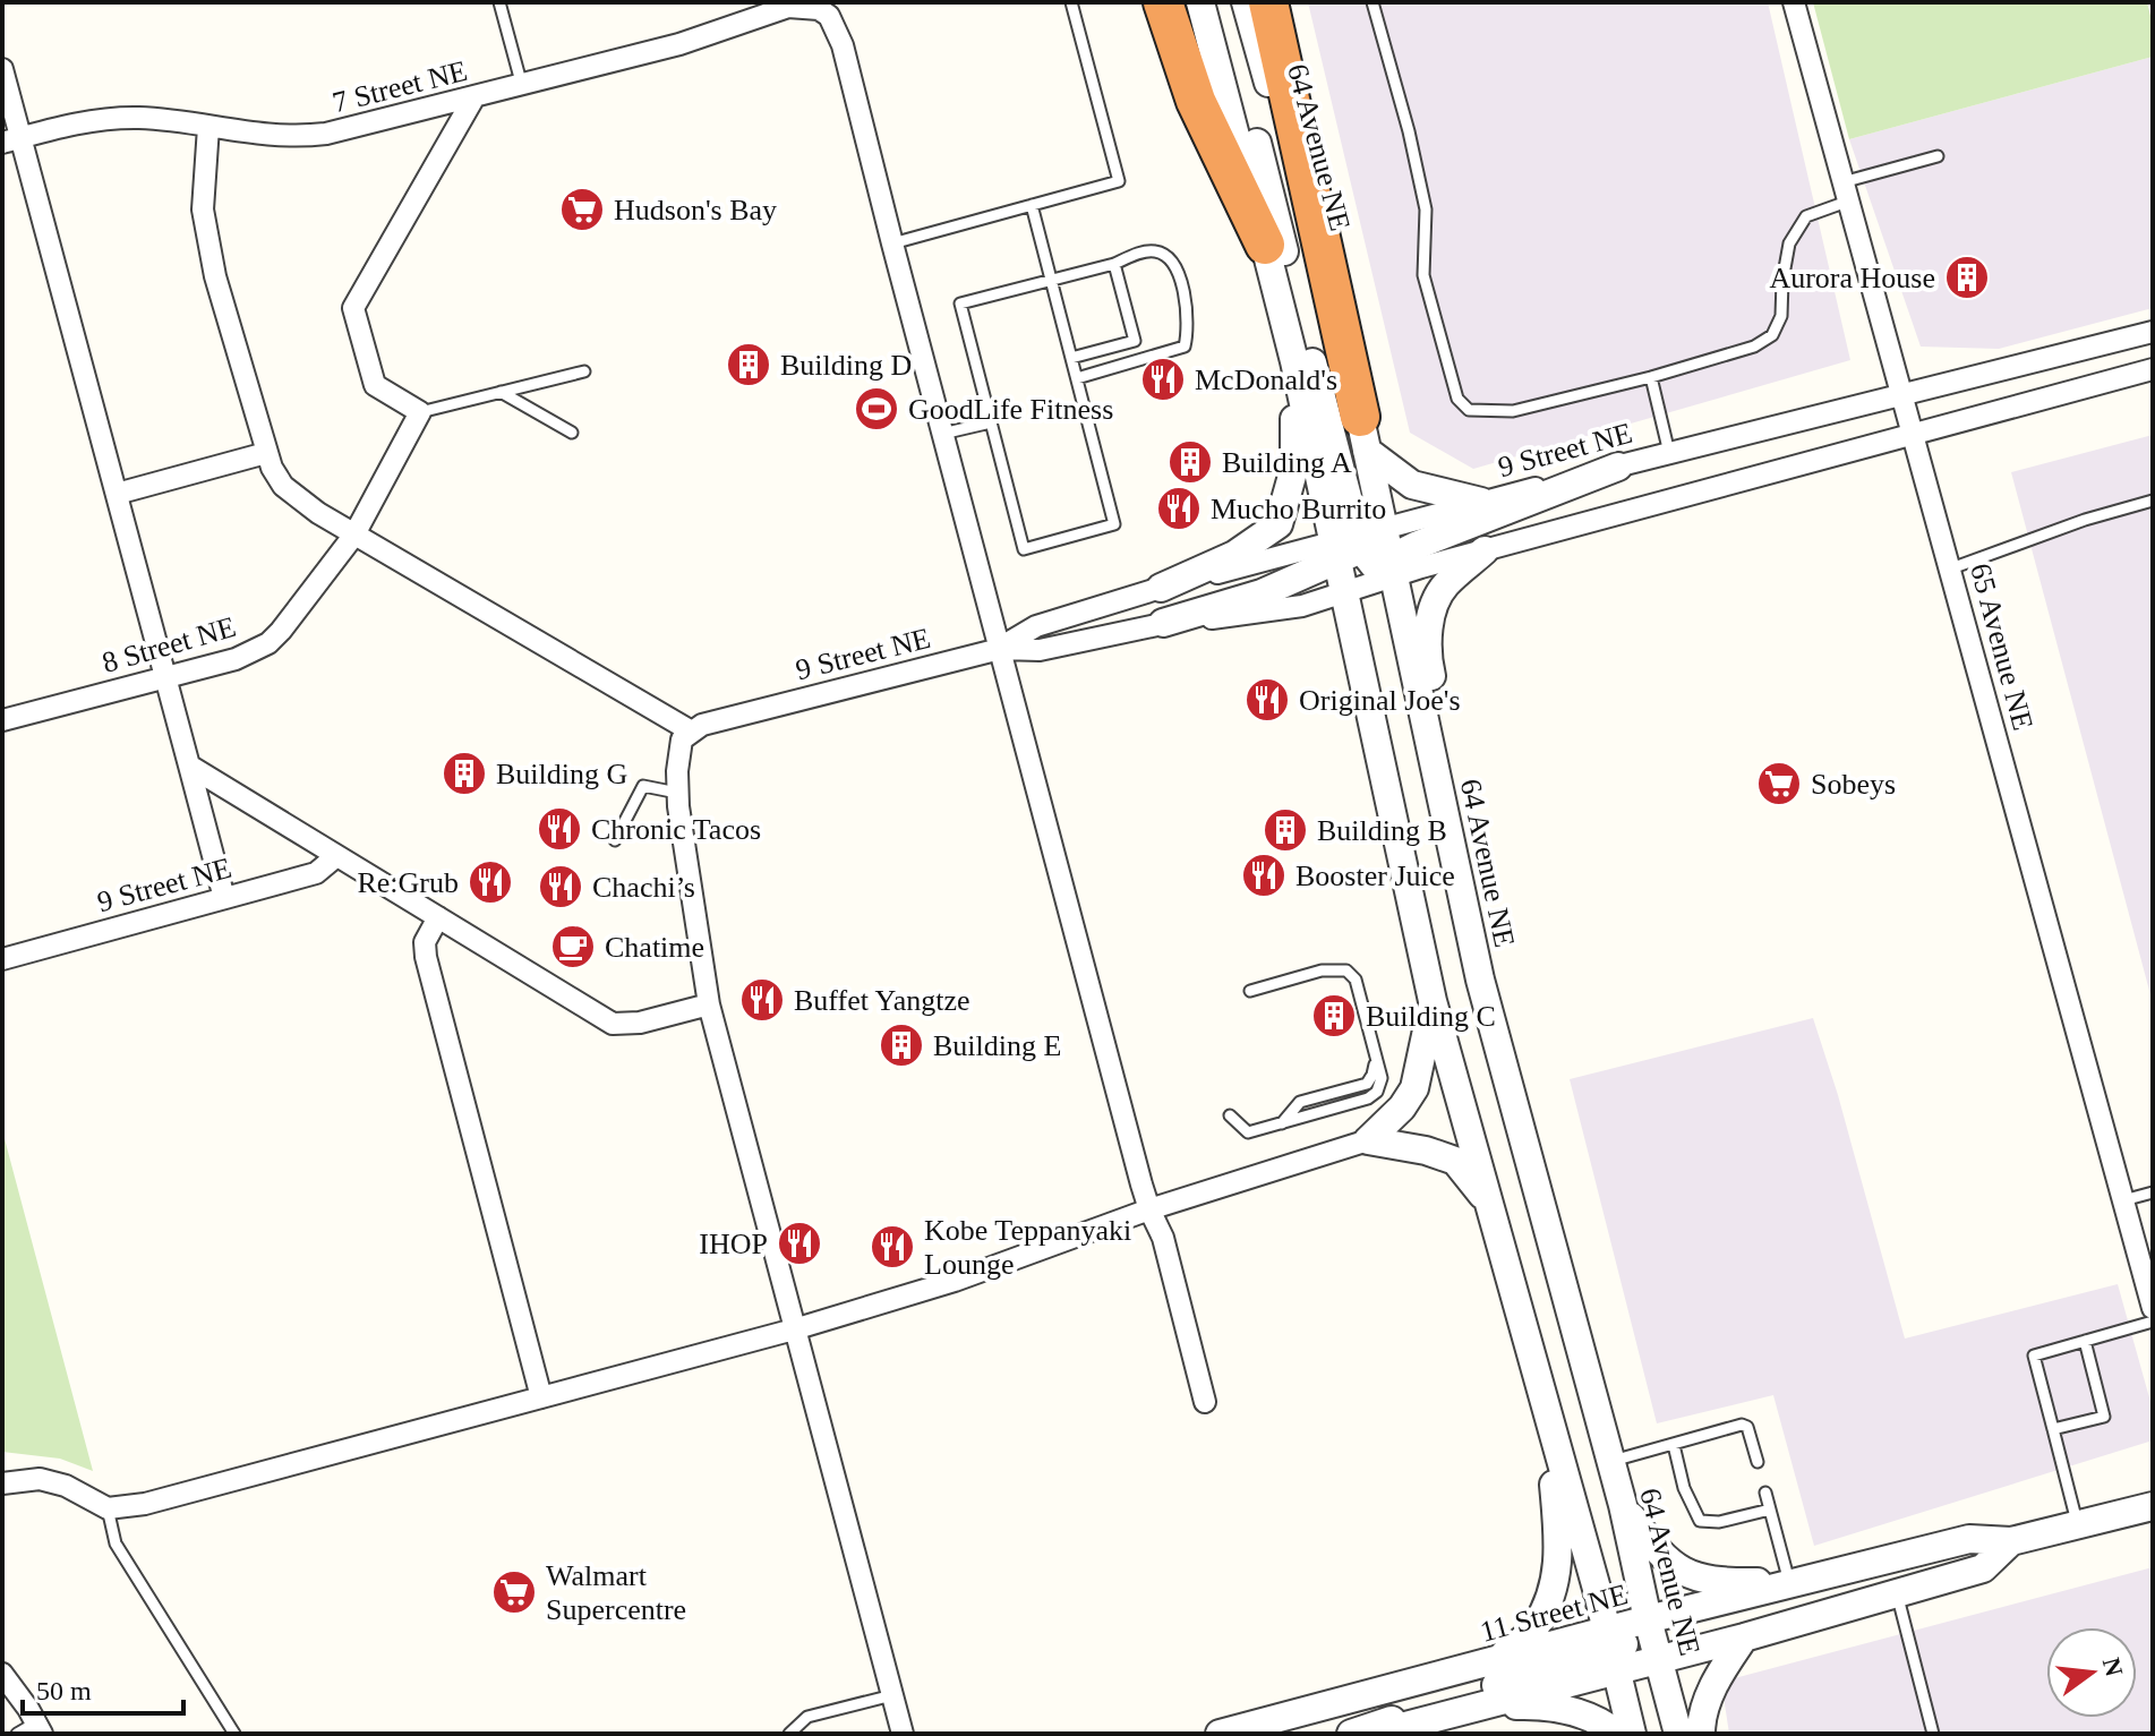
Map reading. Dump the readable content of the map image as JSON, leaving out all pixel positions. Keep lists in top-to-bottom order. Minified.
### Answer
{"streets":{"street":["7 Street NE","64 Avenue NE","9 Street NE","8 Street NE","65 Avenue NE","11 Street NE"]},"crossings":[["64 Avenue NE","9 Street NE"],["64 Avenue NE","11 Street NE"],["9 Street NE","65 Avenue NE"]],"places":{"supermarket":["Hudson's Bay","Sobeys","Walmart Supercentre"],"building":["Aurora House","Building D","Building A","Building G","Building B","Building C","Building E"],"restaurant":["McDonald's","Mucho Burrito","Original Joe's","Chronic Tacos","Booster Juice","Re:Grub","Chachi’s","Buffet Yangtze","IHOP","Kobe Teppanyaki Lounge"],"sports":["GoodLife Fitness"],"cafe":["Chatime"]},"scale_bar":"50 m","north":"right"}
